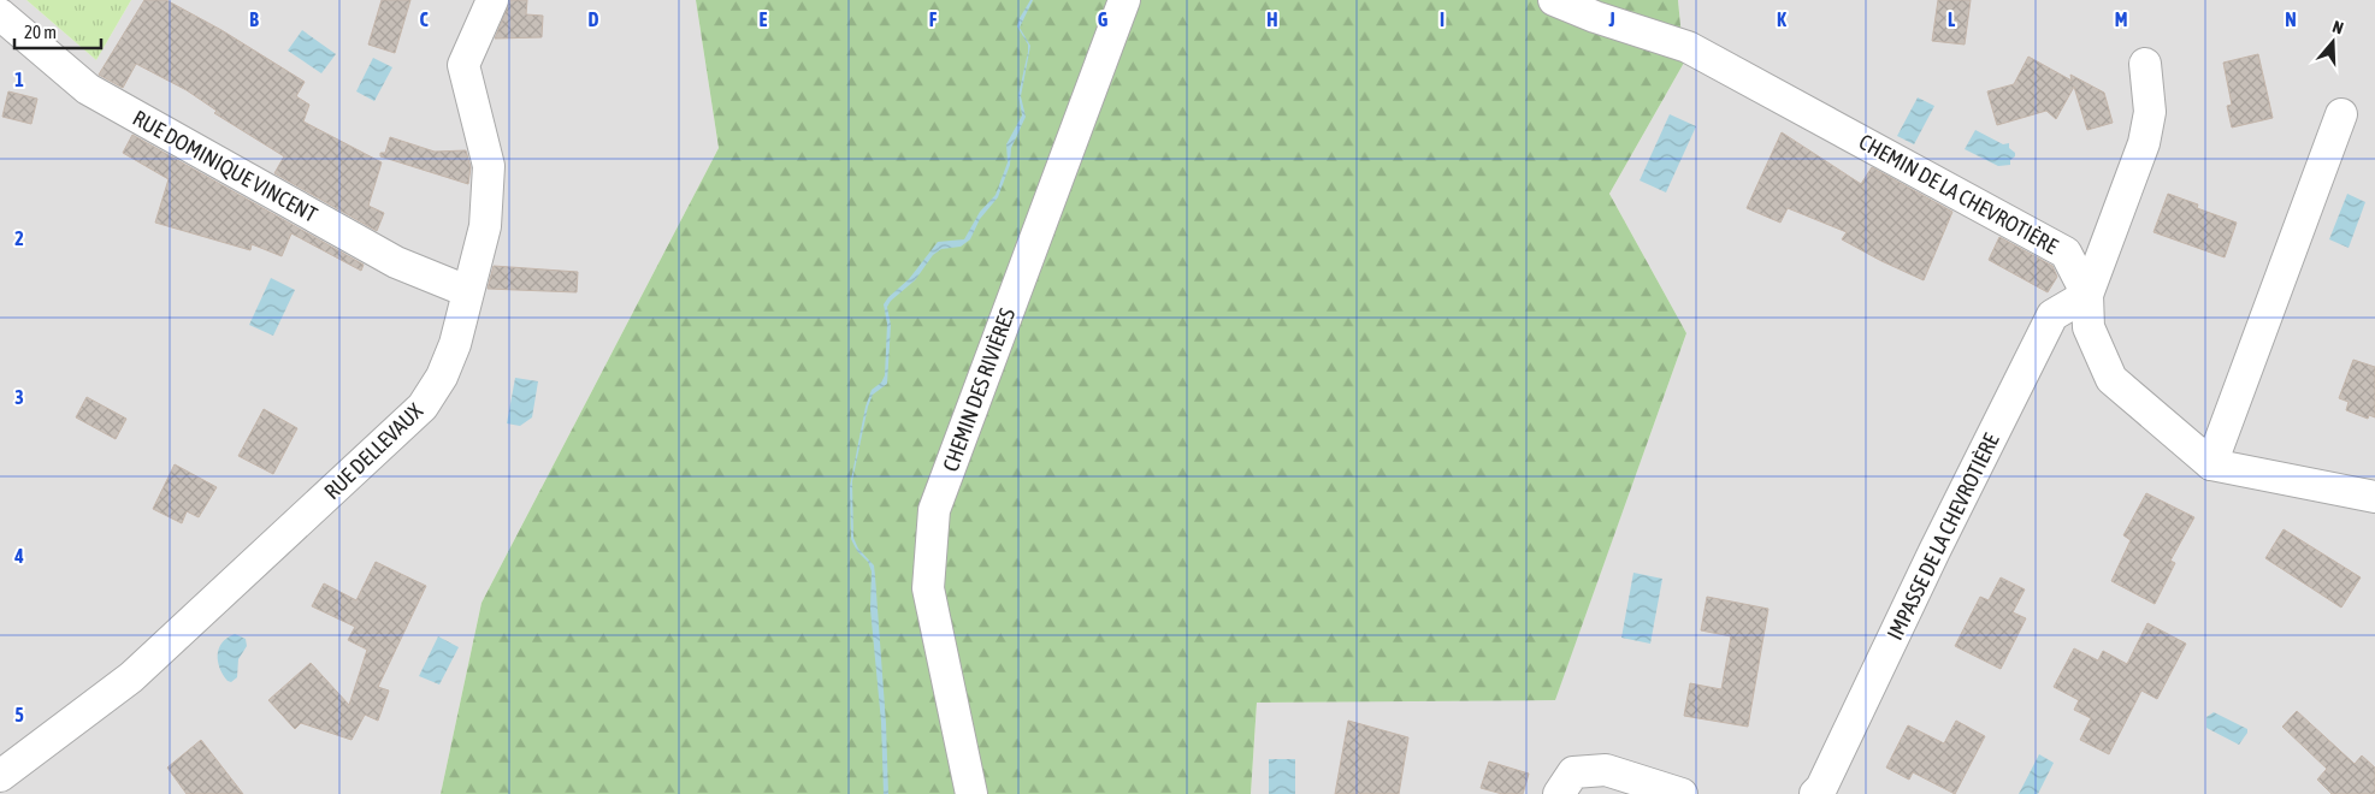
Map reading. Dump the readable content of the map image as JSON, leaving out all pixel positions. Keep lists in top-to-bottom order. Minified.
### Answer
{"streets":{"street":["RUE DOMINIQUE VINCENT","CHEMIN DE LA CHEVROTIÈRE","CHEMIN DES RIVIÈRES","RUE DELLEVAUX","IMPASSE DE LA CHEVROTIÈRE"]},"crossings":[["RUE DOMINIQUE VINCENT","RUE DELLEVAUX"],["CHEMIN DE LA CHEVROTIÈRE","IMPASSE DE LA CHEVROTIÈRE"]],"scale_bar":"20 m","north":"top","grid":{"columns":["B","C","D","E","F","G","H","I","J","K","L","M","N"],"rows":["1","2","3","4","5"]}}
